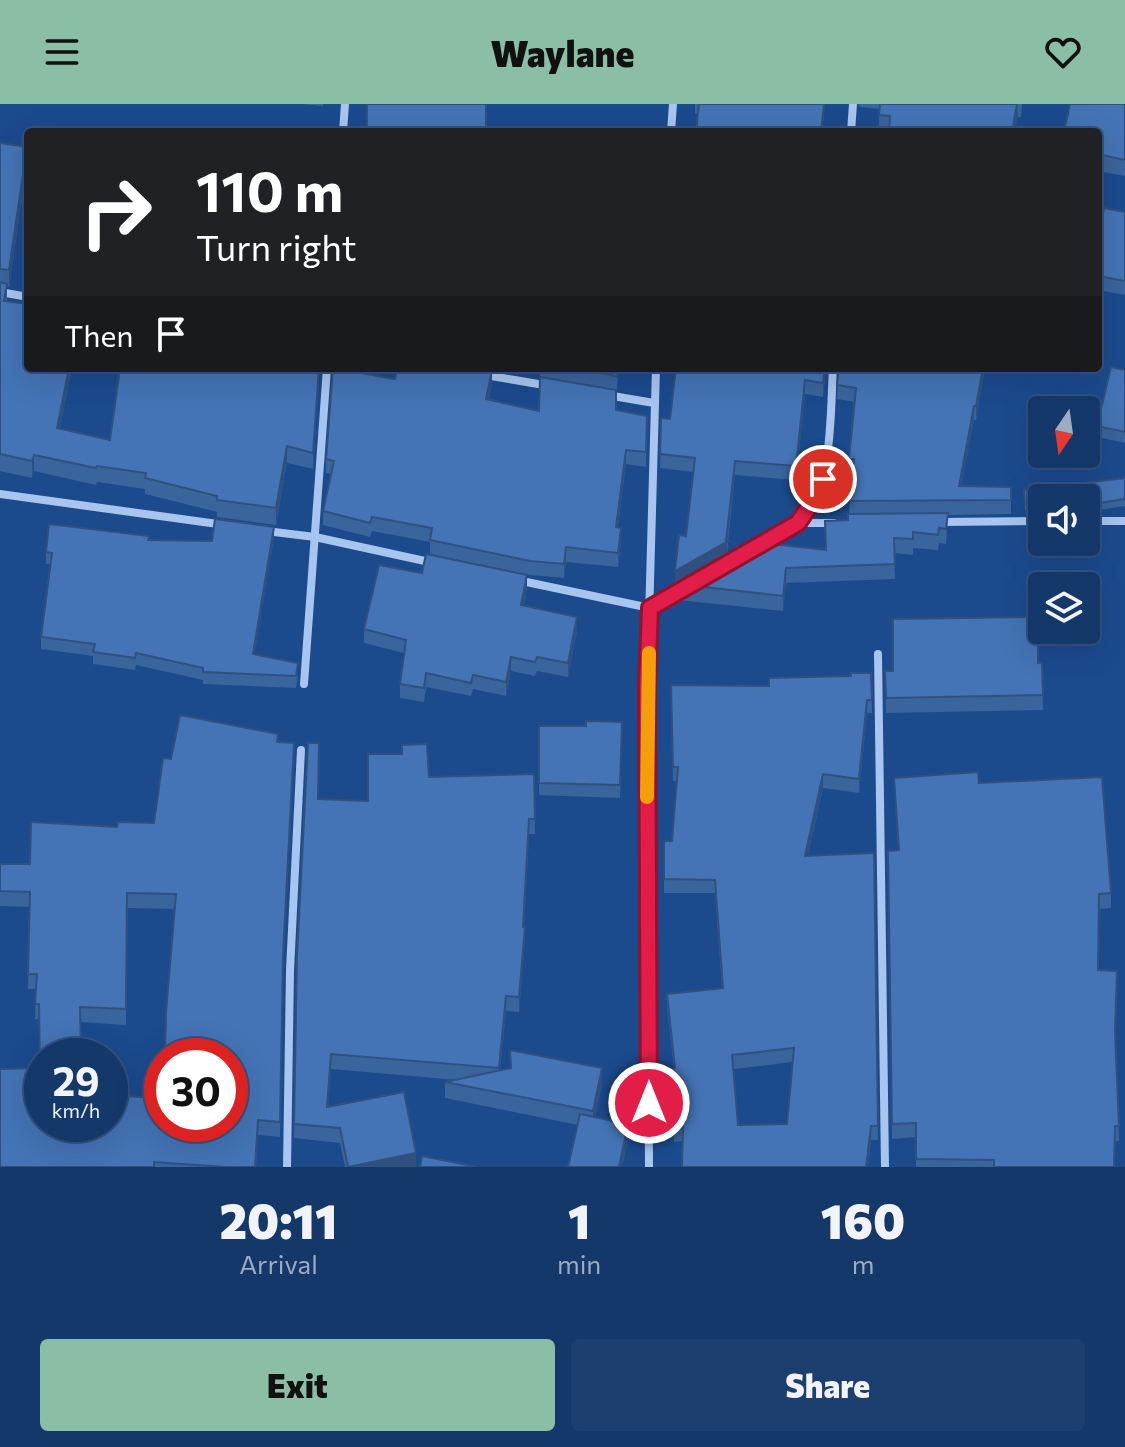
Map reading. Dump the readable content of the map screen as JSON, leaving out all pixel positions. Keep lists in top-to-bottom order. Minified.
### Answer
{"north":"bottom","page":{"header":"Waylane","turn":["110 m","Turn right"],"then":"Then","speed":"29 km/h","limit":"30","eta":["20:11","Arrival","1","min","160","m"],"buttons":["Exit","Share"]}}
